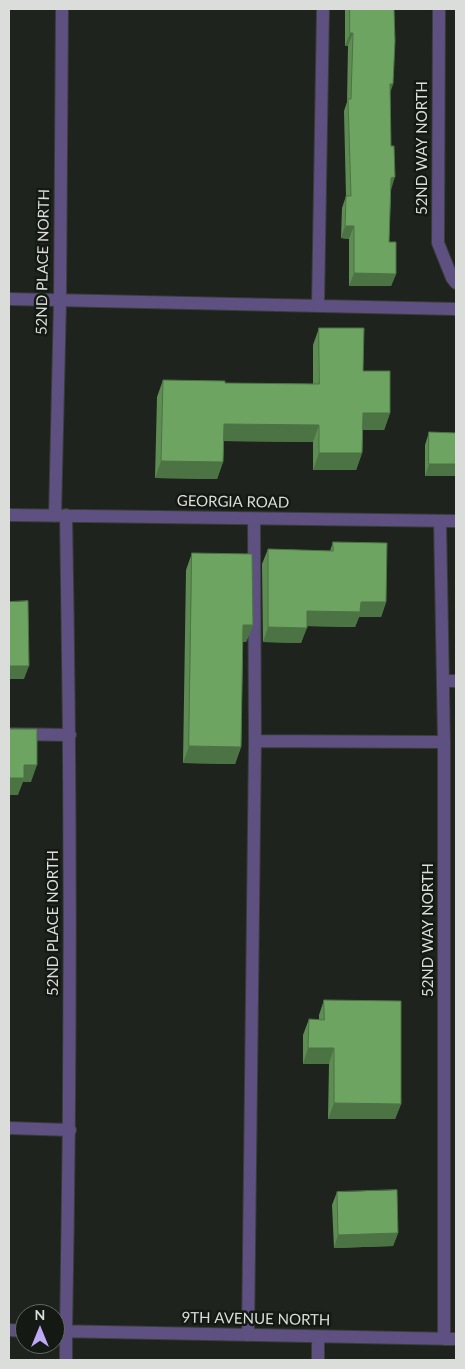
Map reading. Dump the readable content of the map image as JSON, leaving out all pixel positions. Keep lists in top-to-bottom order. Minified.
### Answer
{"streets":{"street":["52ND WAY NORTH","52ND PLACE NORTH","GEORGIA ROAD","9TH AVENUE NORTH"]},"crossings":[["52ND WAY NORTH","GEORGIA ROAD"],["52ND WAY NORTH","9TH AVENUE NORTH"],["52ND PLACE NORTH","GEORGIA ROAD"]],"north":"top"}
